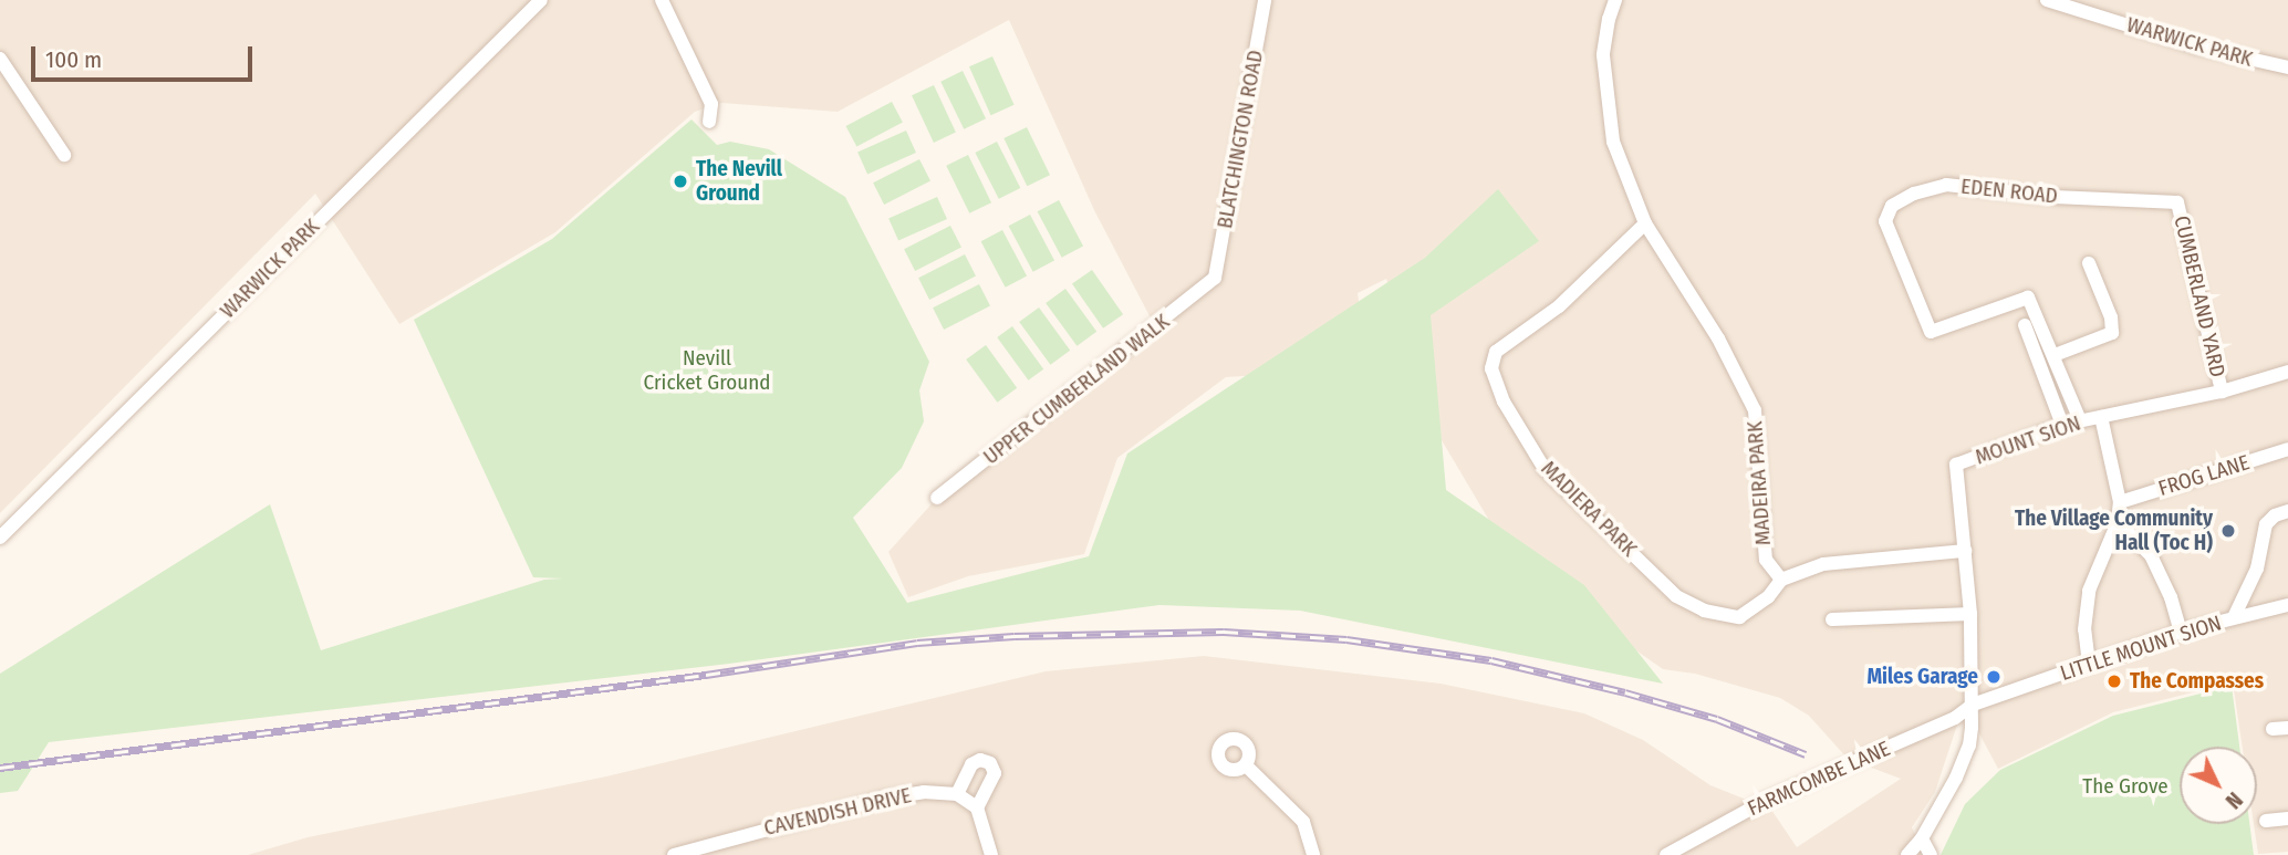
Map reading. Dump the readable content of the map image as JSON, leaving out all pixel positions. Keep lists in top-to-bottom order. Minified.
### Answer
{"streets":{"street":["WARWICK PARK","BLATCHINGTON ROAD","EDEN ROAD","CUMBERLAND YARD","UPPER CUMBERLAND WALK","MOUNT SION","FROG LANE","MADEIRA PARK","MADIERA PARK","LITTLE MOUNT SION","FARMCOMBE LANE","CAVENDISH DRIVE"]},"crossings":[["BLATCHINGTON ROAD","UPPER CUMBERLAND WALK"],["EDEN ROAD","CUMBERLAND YARD"],["EDEN ROAD","MOUNT SION"],["CUMBERLAND YARD","MOUNT SION"],["MOUNT SION","LITTLE MOUNT SION"],["MOUNT SION","FARMCOMBE LANE"],["MADEIRA PARK","MADIERA PARK"],["LITTLE MOUNT SION","FARMCOMBE LANE"]],"parks":["Nevill Cricket Ground","The Grove"],"places":["The Nevill Ground","The Village Community Hall (Toc H)","Miles Garage","The Compasses"],"scale_bar":"100 m","north":"bottom right"}
